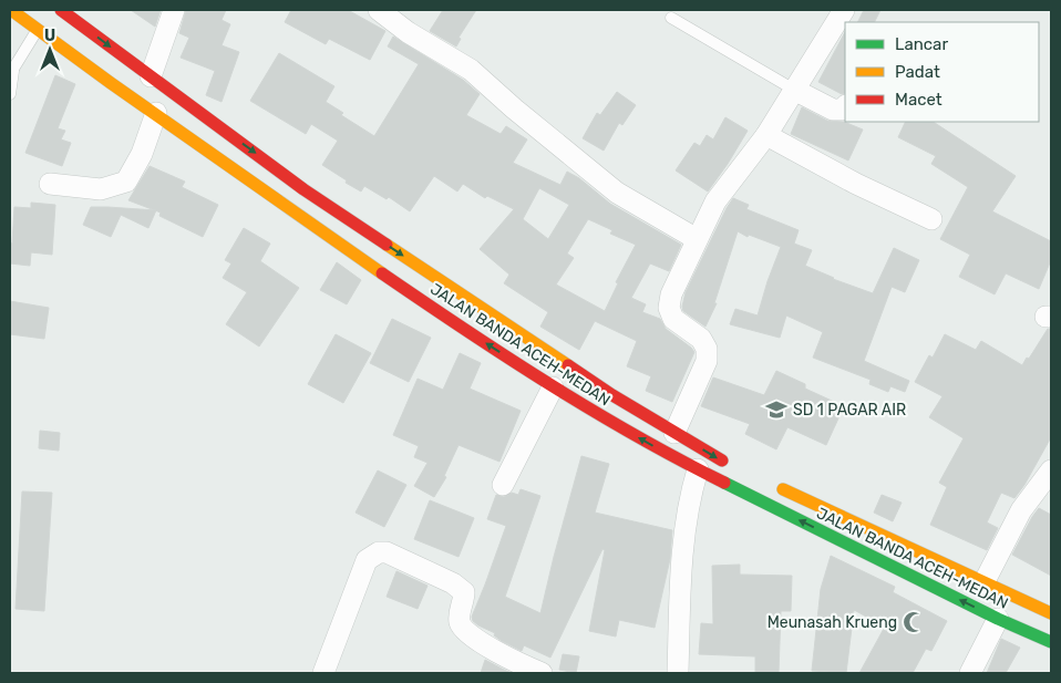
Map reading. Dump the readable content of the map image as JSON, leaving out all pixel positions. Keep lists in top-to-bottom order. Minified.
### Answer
{"streets":{"highway":["JALAN BANDA ACEH-MEDAN"]},"places":{"school or university":["SD 1 PAGAR AIR"],"mosque":["Meunasah Krueng"]},"legend":["Lancar","Padat","Macet"],"north":"top"}
